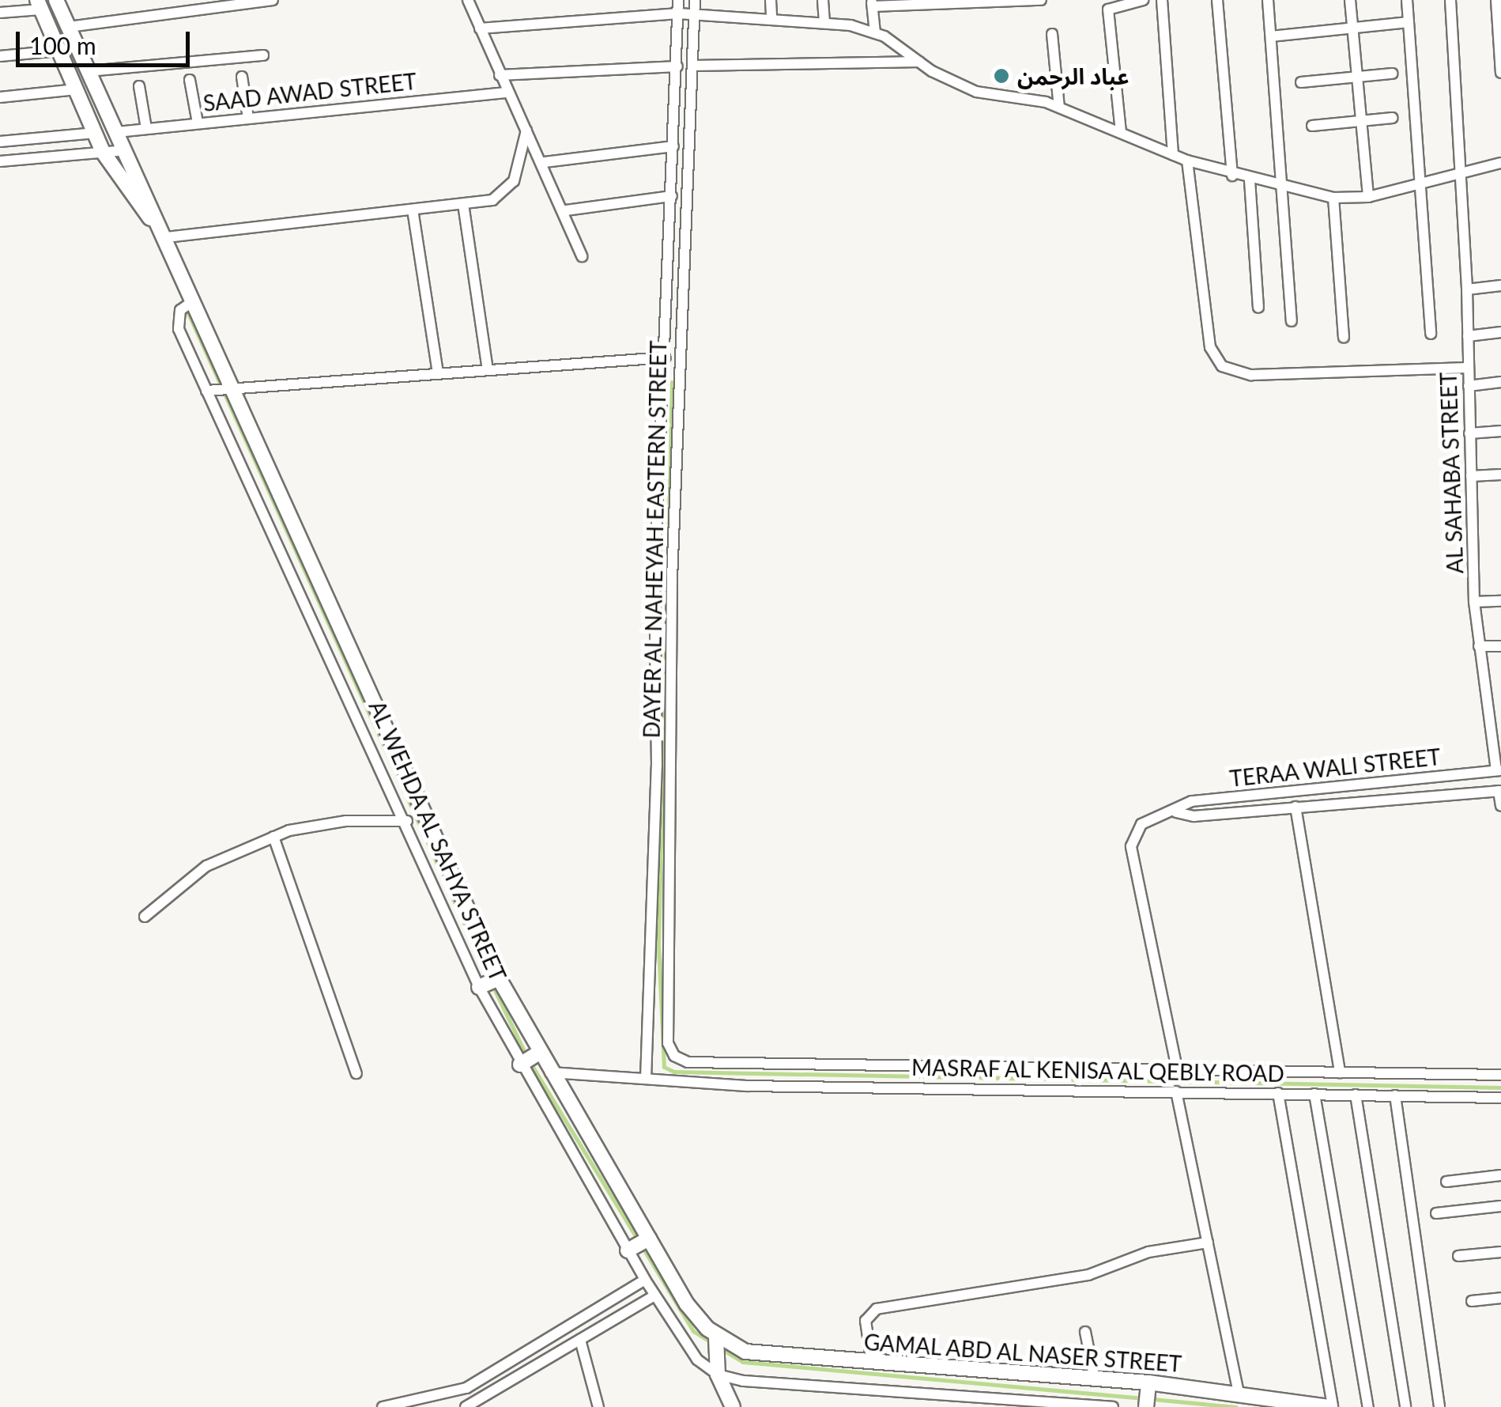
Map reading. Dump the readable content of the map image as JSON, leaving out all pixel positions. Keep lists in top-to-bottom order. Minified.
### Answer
{"streets":{"street":["SAAD AWAD STREET","AL SAHABA STREET","DAYER AL NAHEYAH EASTERN STREET","TERAA WALI STREET","AL WEHDA AL SAHYA STREET","MASRAF AL KENISA AL QEBLY ROAD","GAMAL ABD AL NASER STREET"]},"crossings":[["SAAD AWAD STREET","AL WEHDA AL SAHYA STREET"],["AL SAHABA STREET","TERAA WALI STREET"],["DAYER AL NAHEYAH EASTERN STREET","MASRAF AL KENISA AL QEBLY ROAD"],["TERAA WALI STREET","MASRAF AL KENISA AL QEBLY ROAD"],["AL WEHDA AL SAHYA STREET","MASRAF AL KENISA AL QEBLY ROAD"],["AL WEHDA AL SAHYA STREET","GAMAL ABD AL NASER STREET"]],"places":["عباد الرحمن"],"scale_bar":"100 m"}
